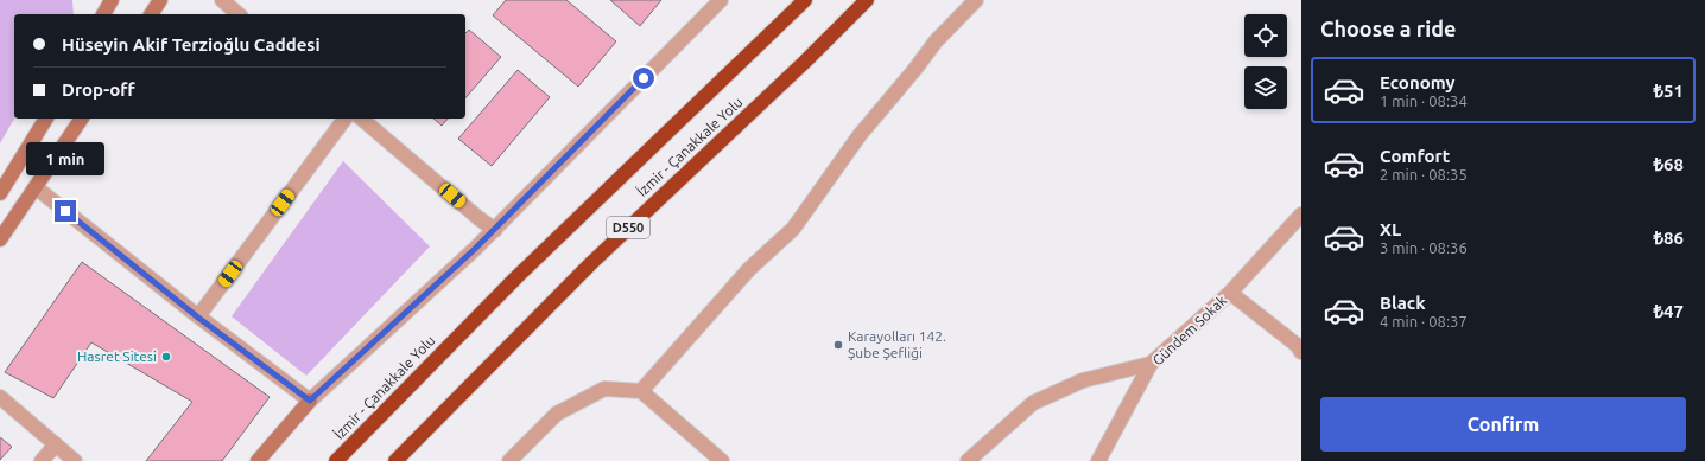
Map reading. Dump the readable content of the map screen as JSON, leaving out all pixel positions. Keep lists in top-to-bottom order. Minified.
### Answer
{"streets":{"highway":["İzmir - Çanakkale Yolu","D550"],"street":["Gündem Sokak"]},"places":["Karayolları 142. Şube Şefliği","Hasret Sitesi"],"page":{"heading":"Choose a ride","banner":["Hüseyin Akif Terzioğlu Caddesi","Drop-off"],"list":[{"name":"Economy","note":"1 min · 08:34","value":"₺51"},{"name":"Comfort","note":"2 min · 08:35","value":"₺68"},{"name":"XL","note":"3 min · 08:36","value":"₺86"},{"name":"Black","note":"4 min · 08:37","value":"₺47"}],"bubble":"1 min","buttons":"Confirm"}}
